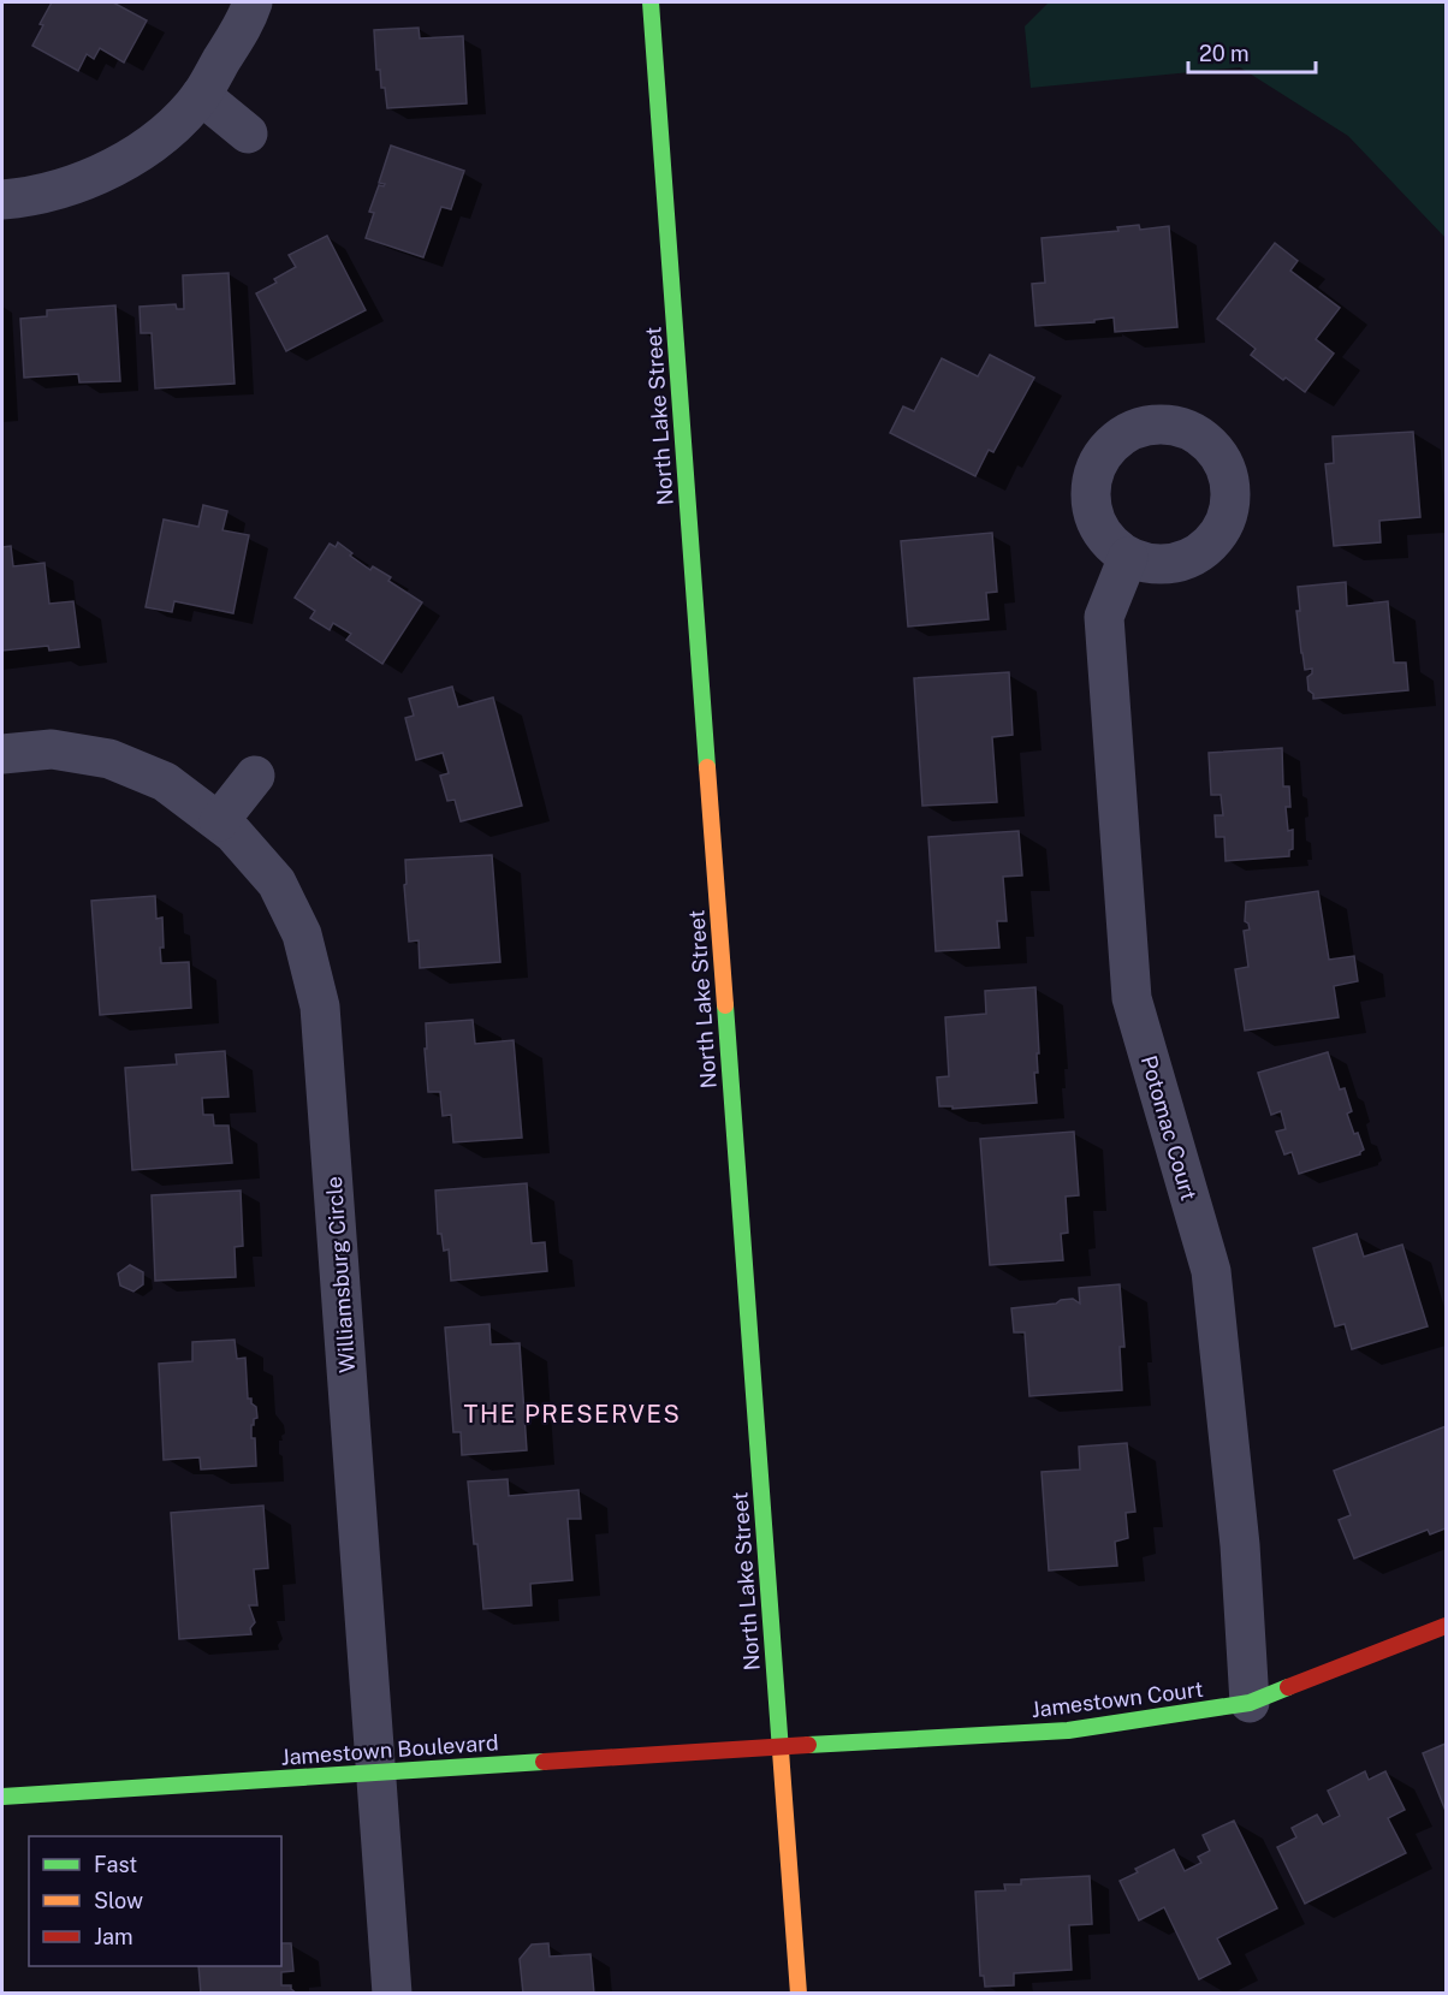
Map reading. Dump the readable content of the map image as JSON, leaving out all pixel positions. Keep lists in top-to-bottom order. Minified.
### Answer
{"streets":{"street":["North Lake Street","Potomac Court","Williamsburg Circle","Jamestown Court","Jamestown Boulevard"]},"crossings":[["North Lake Street","Jamestown Court"],["North Lake Street","Jamestown Boulevard"],["Potomac Court","Jamestown Court"],["Williamsburg Circle","Jamestown Boulevard"],["Jamestown Court","Jamestown Boulevard"]],"districts":["THE PRESERVES"],"legend":["Fast","Slow","Jam"],"scale_bar":"20 m"}
